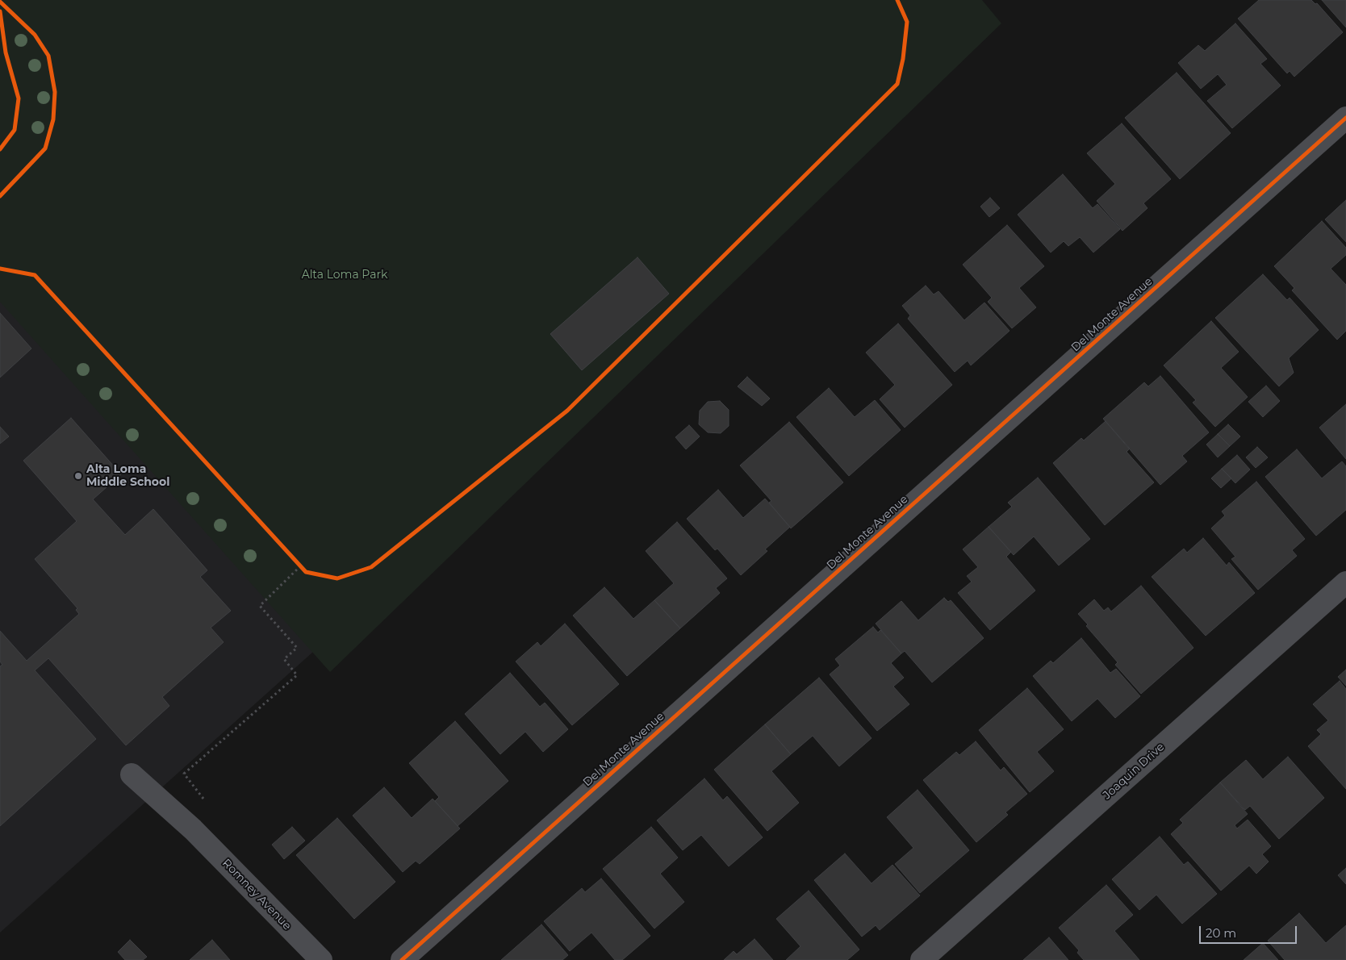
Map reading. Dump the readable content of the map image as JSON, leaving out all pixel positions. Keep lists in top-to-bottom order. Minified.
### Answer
{"streets":{"street":["Del Monte Avenue","Joaquin Drive","Romney Avenue"]},"parks":["Alta Loma Park"],"places":["Alta Loma Middle School"],"scale_bar":"20 m"}
